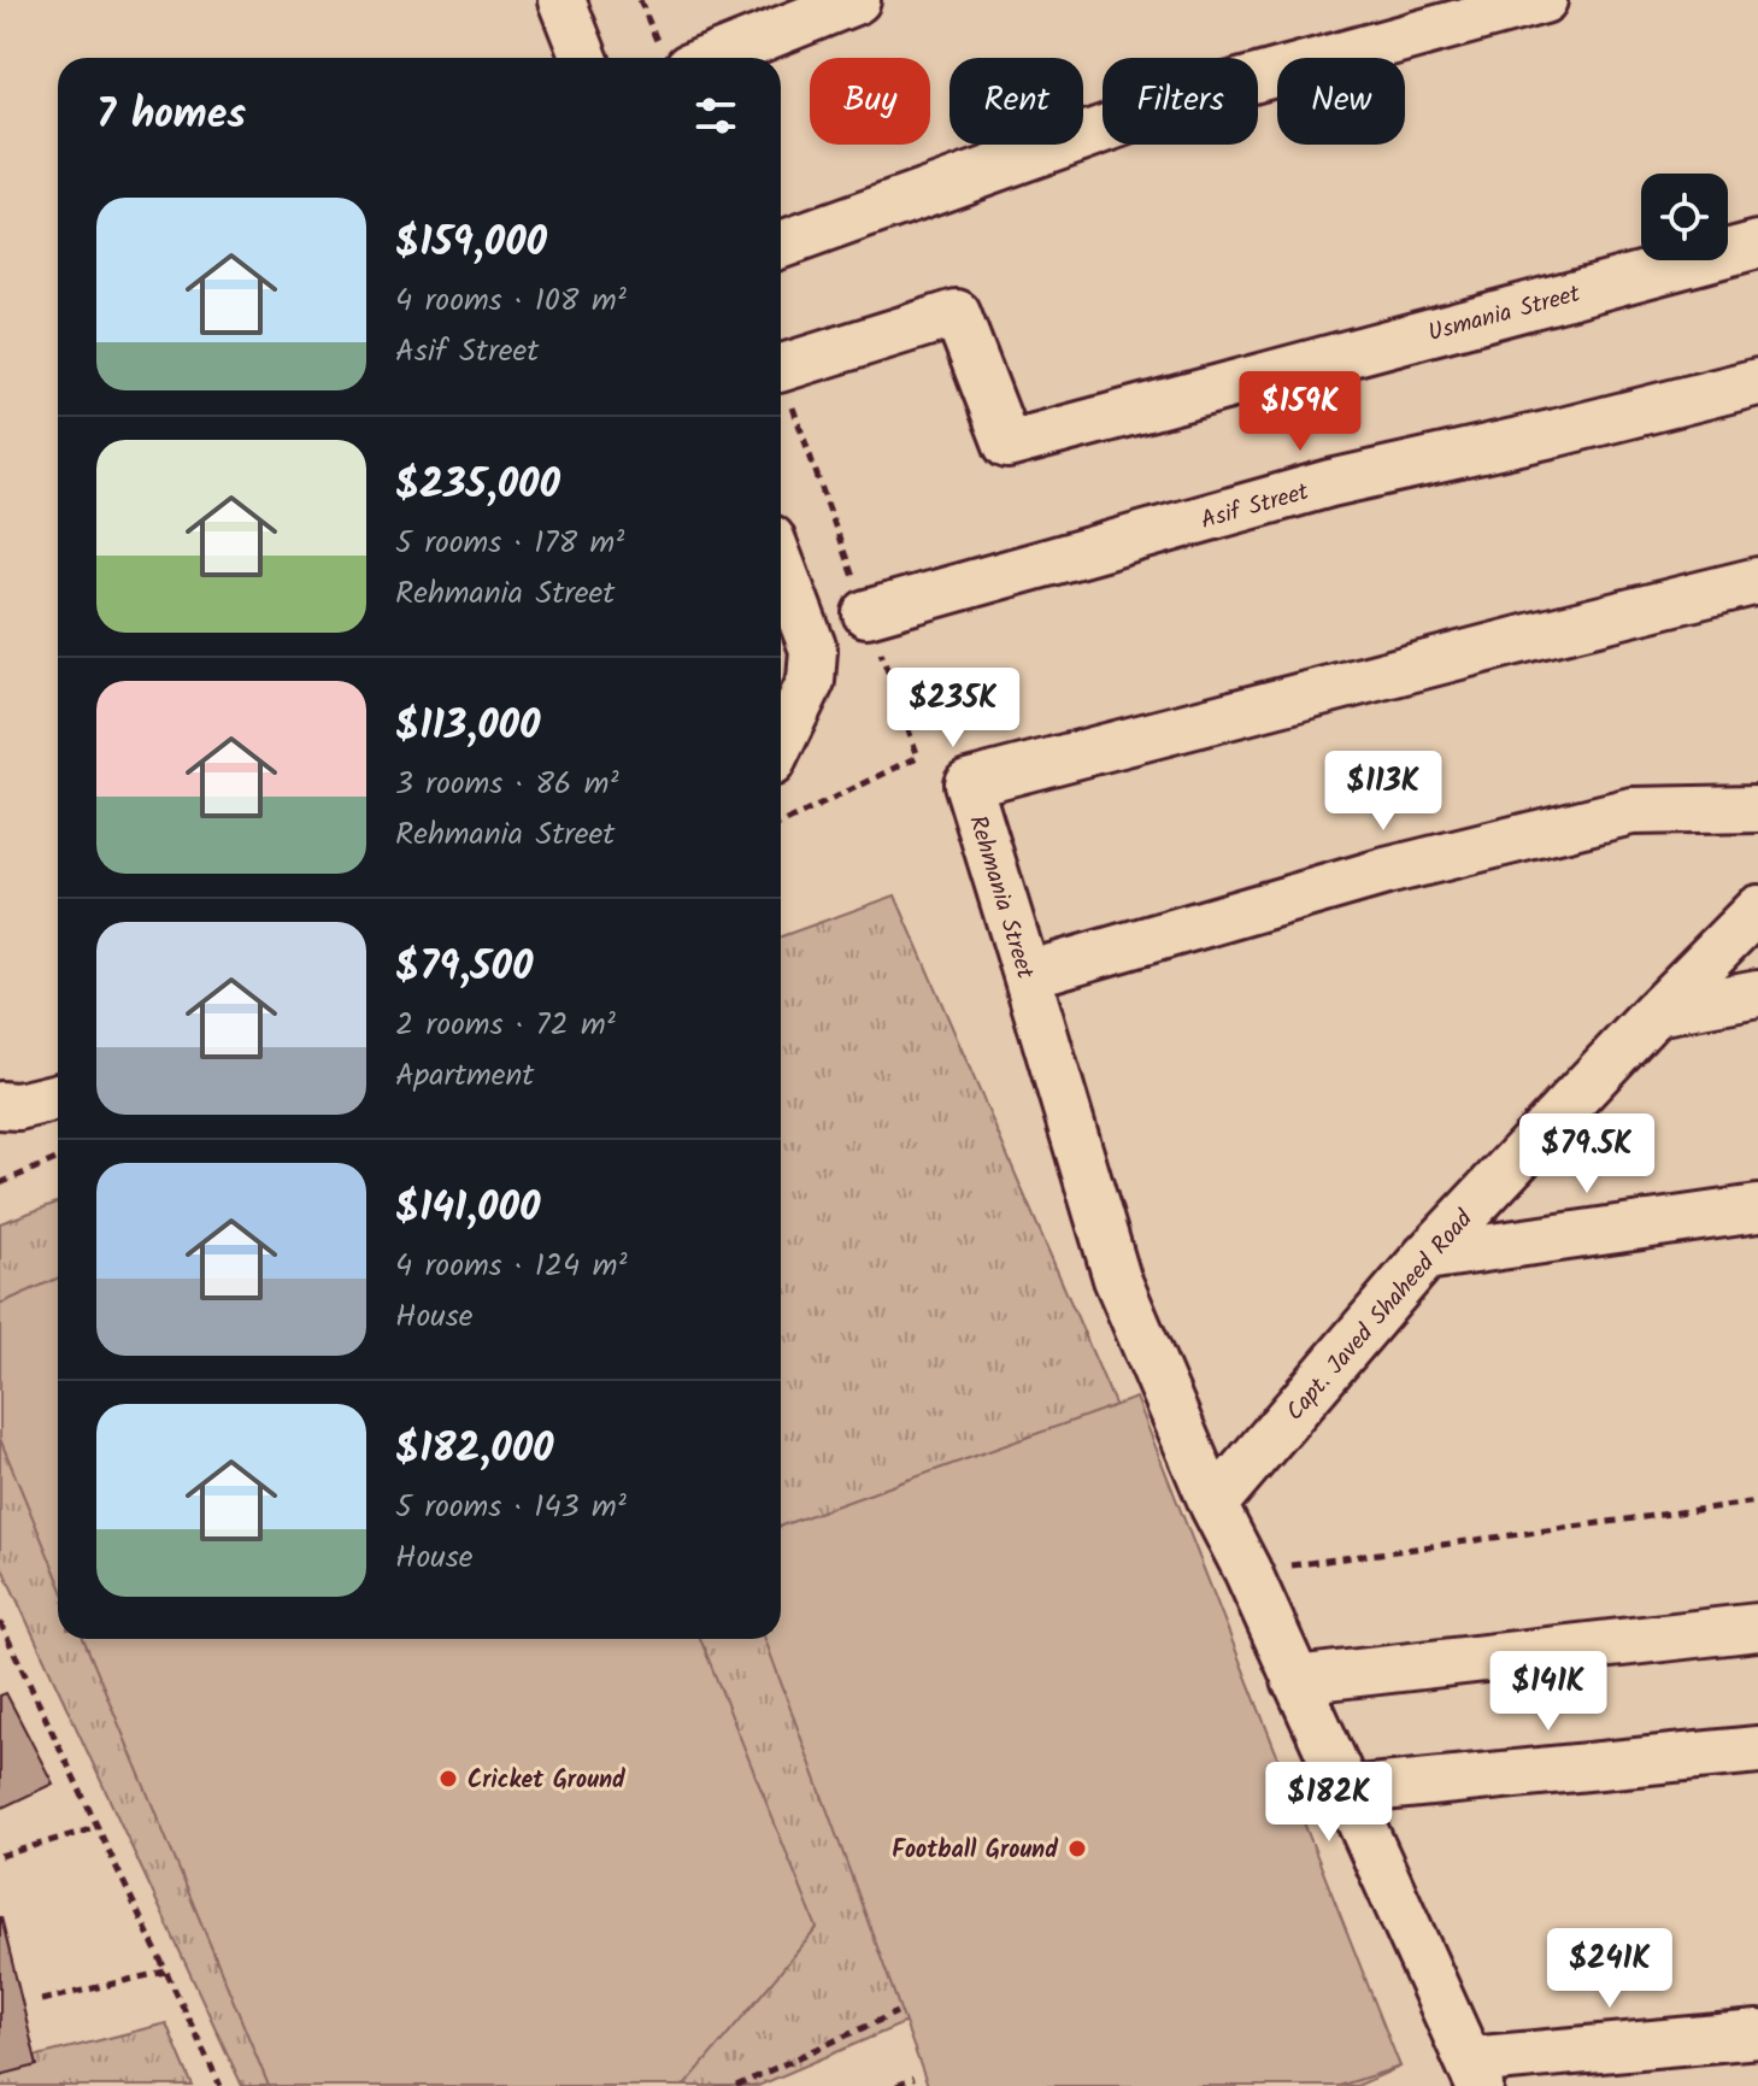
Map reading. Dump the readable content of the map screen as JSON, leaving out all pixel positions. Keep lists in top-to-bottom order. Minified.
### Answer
{"streets":{"street":["Usmania Street","Asif Street","Rehmania Street","Capt. Javed Shaheed Road"]},"crossings":[["Rehmania Street","Capt. Javed Shaheed Road"]],"places":["Cricket Ground","Football Ground"],"page":{"chip":["Buy","Rent","Filters","New"],"heading":"7 homes","list":[{"name":"$159,000","note":"4 rooms · 108 m² · Asif Street"},{"name":"$235,000","note":"5 rooms · 178 m² · Rehmania Street"},{"name":"$113,000","note":"3 rooms · 86 m² · Rehmania Street"},{"name":"$79,500","note":"2 rooms · 72 m² · Apartment"},{"name":"$141,000","note":"4 rooms · 124 m² · House"},{"name":"$182,000","note":"5 rooms · 143 m² · House"}],"price":["$159K","$235K","$113K","$79.5K","$141K","$182K","$241K"]}}
